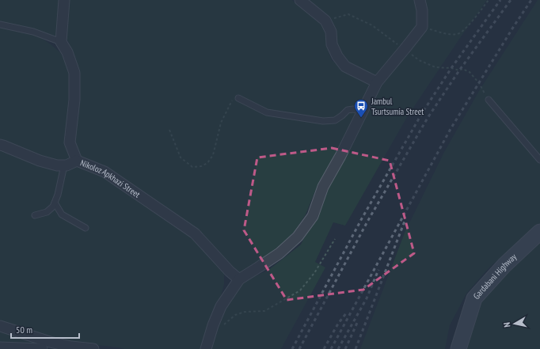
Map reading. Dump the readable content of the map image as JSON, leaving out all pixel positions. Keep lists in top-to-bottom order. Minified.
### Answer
{"streets":{"main road":["Gardabani Highway"],"street":["Nikoloz Apkhazi Street"]},"places":{"bus stop":["Jambul Tsurtsumia Street"]},"scale_bar":"50 m","north":"left"}
